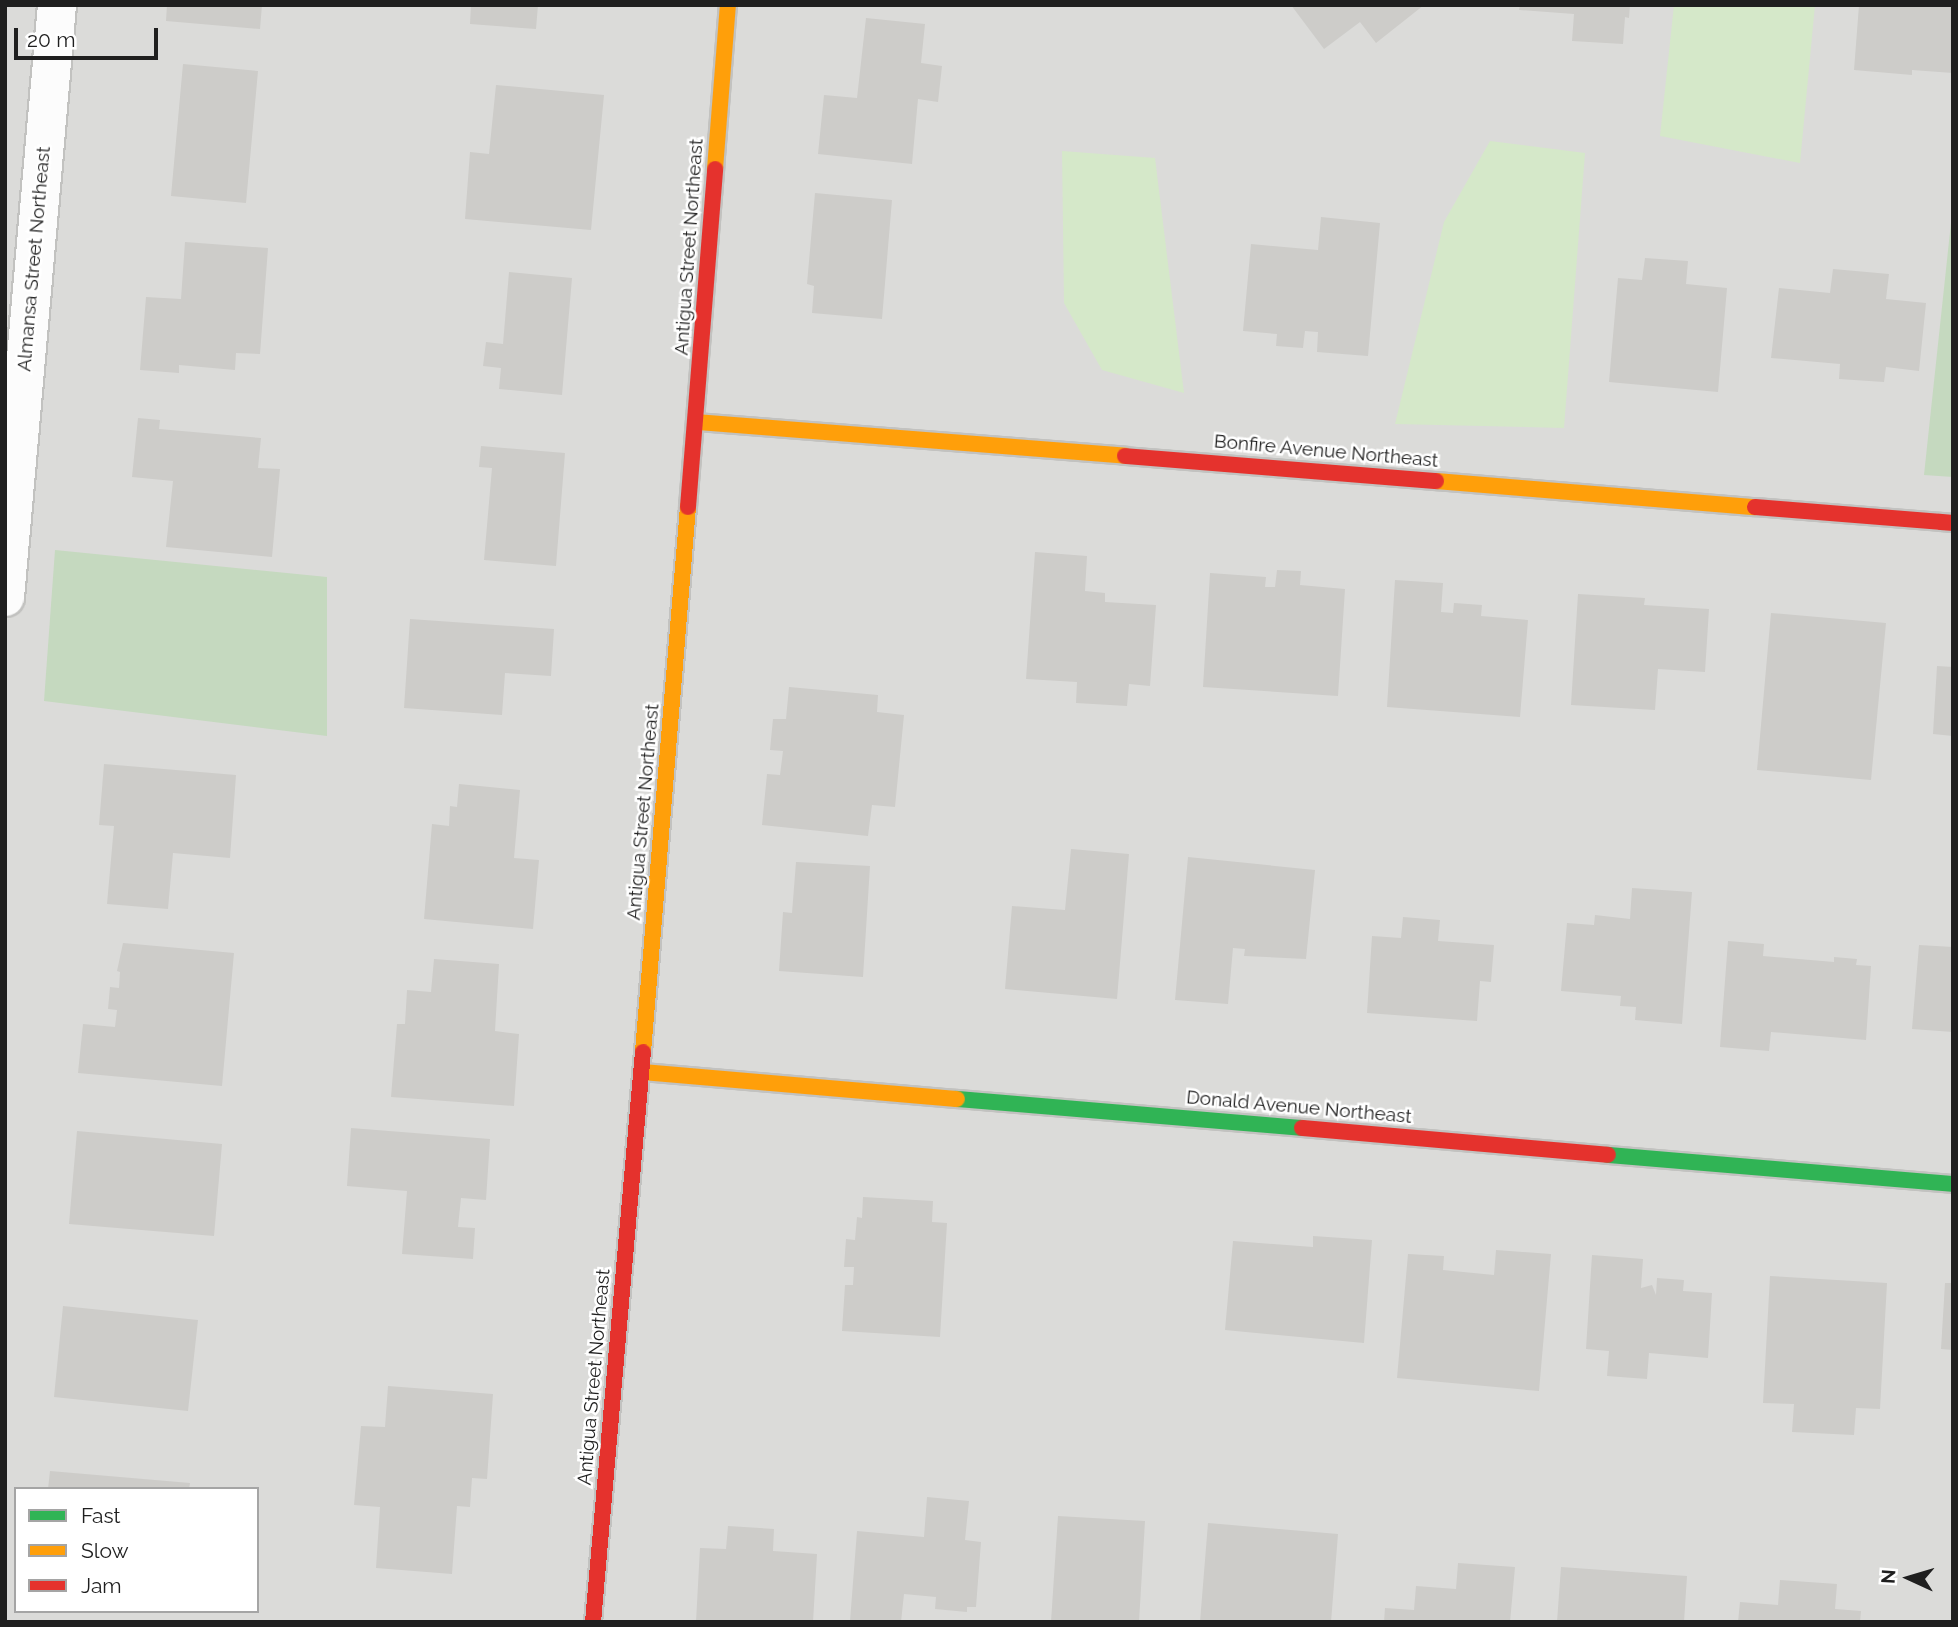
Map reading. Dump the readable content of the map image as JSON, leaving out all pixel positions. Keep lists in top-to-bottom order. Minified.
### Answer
{"streets":{"street":["Antigua Street Northeast","Almansa Street Northeast","Bonfire Avenue Northeast","Donald Avenue Northeast"]},"crossings":[["Antigua Street Northeast","Bonfire Avenue Northeast"],["Antigua Street Northeast","Donald Avenue Northeast"]],"legend":["Fast","Slow","Jam"],"scale_bar":"20 m","north":"left"}
